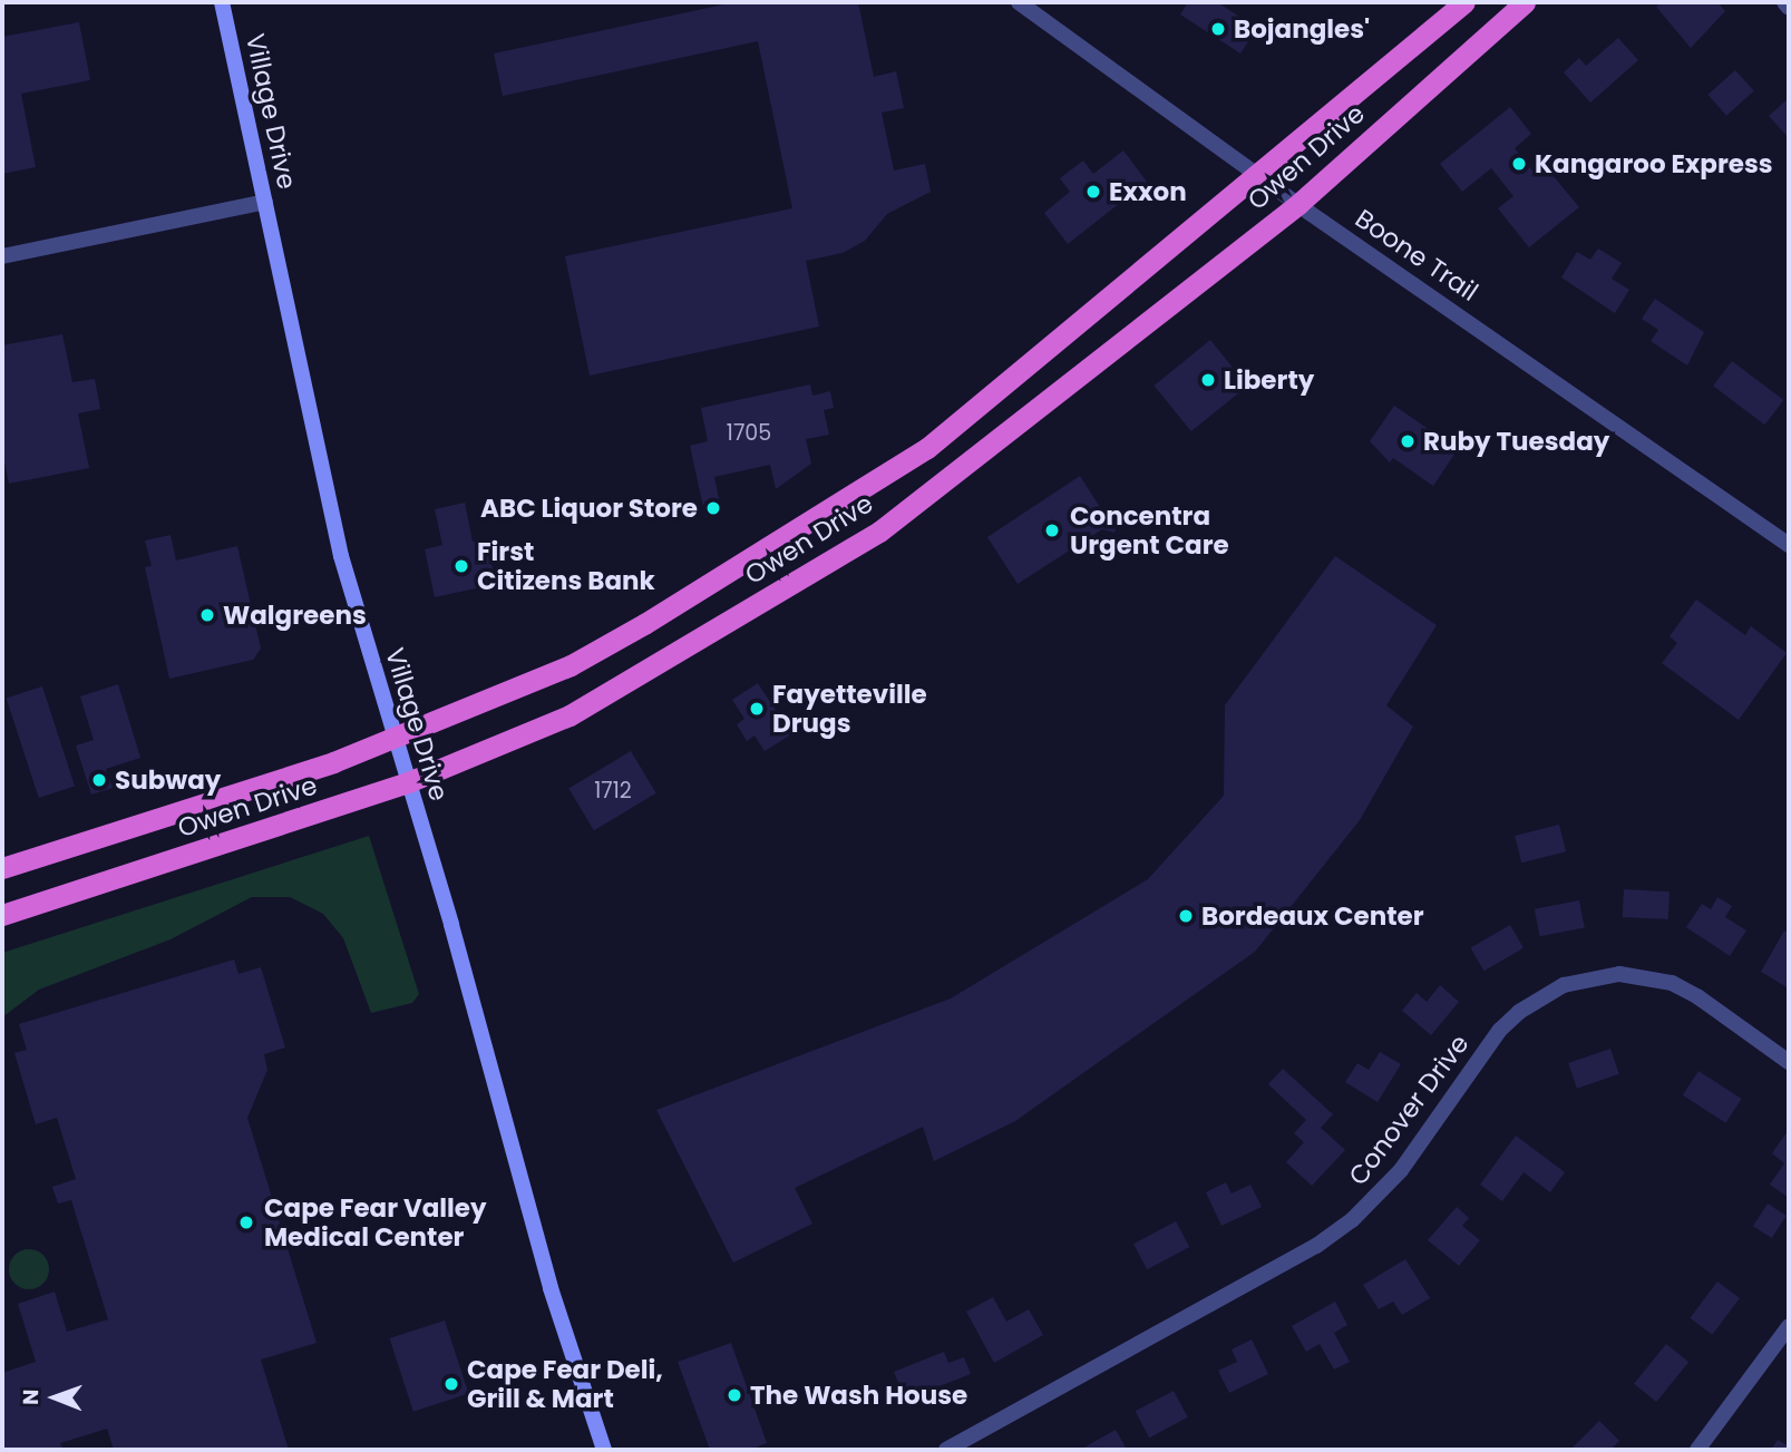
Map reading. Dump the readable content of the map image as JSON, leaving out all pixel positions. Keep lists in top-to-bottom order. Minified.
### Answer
{"streets":{"highway":["Owen Drive"],"main road":["Village Drive"],"street":["Boone Trail","Conover Drive"]},"crossings":[["Village Drive","Owen Drive"],["Owen Drive","Boone Trail"]],"places":["Bojangles'","Kangaroo Express","Exxon","Liberty","Ruby Tuesday","ABC Liquor Store","Concentra Urgent Care","First Citizens Bank","Walgreens","Fayetteville Drugs","Subway","Bordeaux Center","Cape Fear Valley Medical Center","Cape Fear Deli, Grill & Mart","The Wash House"],"house_numbers":["1705","1712"],"north":"left"}
